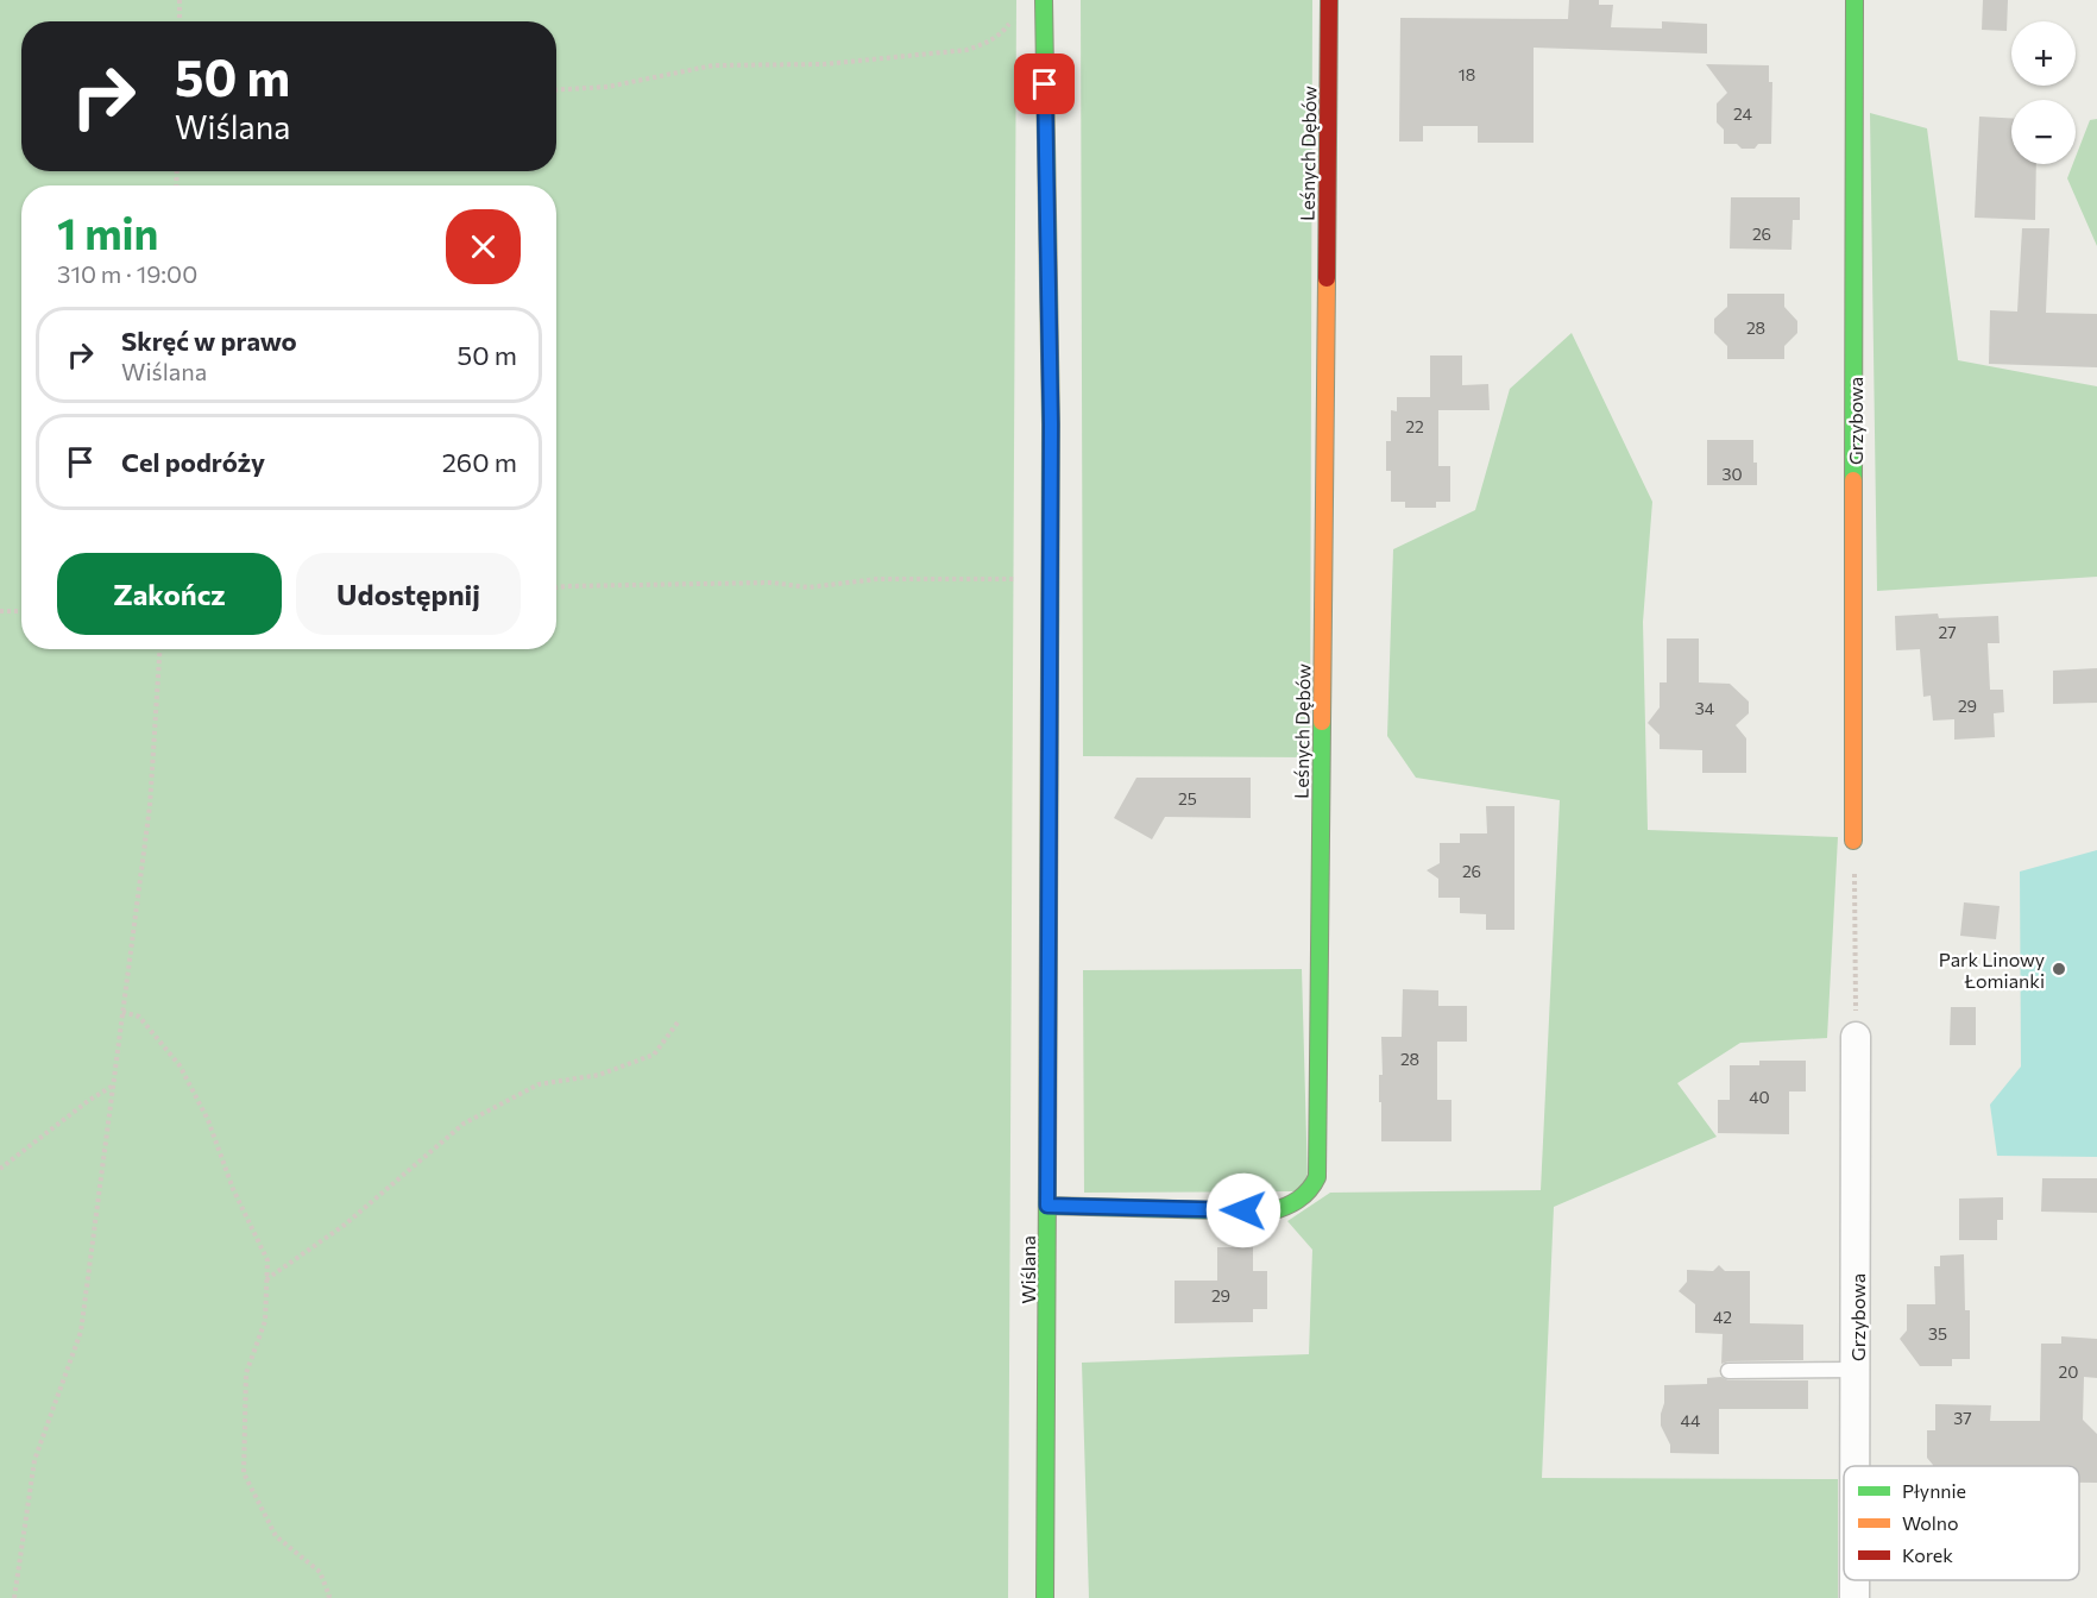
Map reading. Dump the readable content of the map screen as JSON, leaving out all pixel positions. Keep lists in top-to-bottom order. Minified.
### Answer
{"streets":{"street":["Leśnych Dębów","Grzybowa","Wiślana"]},"crossings":[["Leśnych Dębów","Wiślana"]],"places":["Park Linowy Łomianki"],"house_numbers":["18","24","26","28","22","30","27","29","34","25","26","28","40","29","42","35","20","37","44"],"legend":["Płynnie","Wolno","Korek"],"page":{"map_buttons":["+","−"],"turn":["50 m","Wiślana"],"heading":["1 min","310 m · 19:00"],"list":[{"name":"Skręć w prawo","note":"Wiślana","value":"50 m"},{"name":"Cel podróży","value":"260 m"}],"buttons":["Zakończ","Udostępnij"]}}
